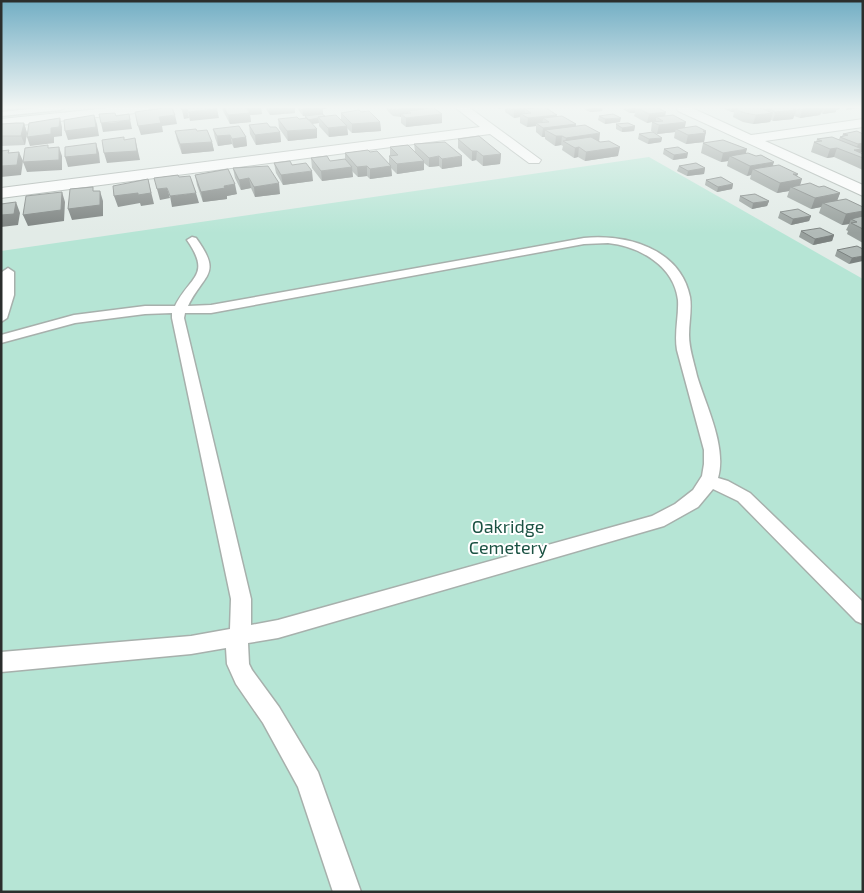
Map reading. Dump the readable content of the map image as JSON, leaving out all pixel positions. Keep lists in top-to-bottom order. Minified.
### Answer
{"parks":["Oakridge Cemetery"]}
